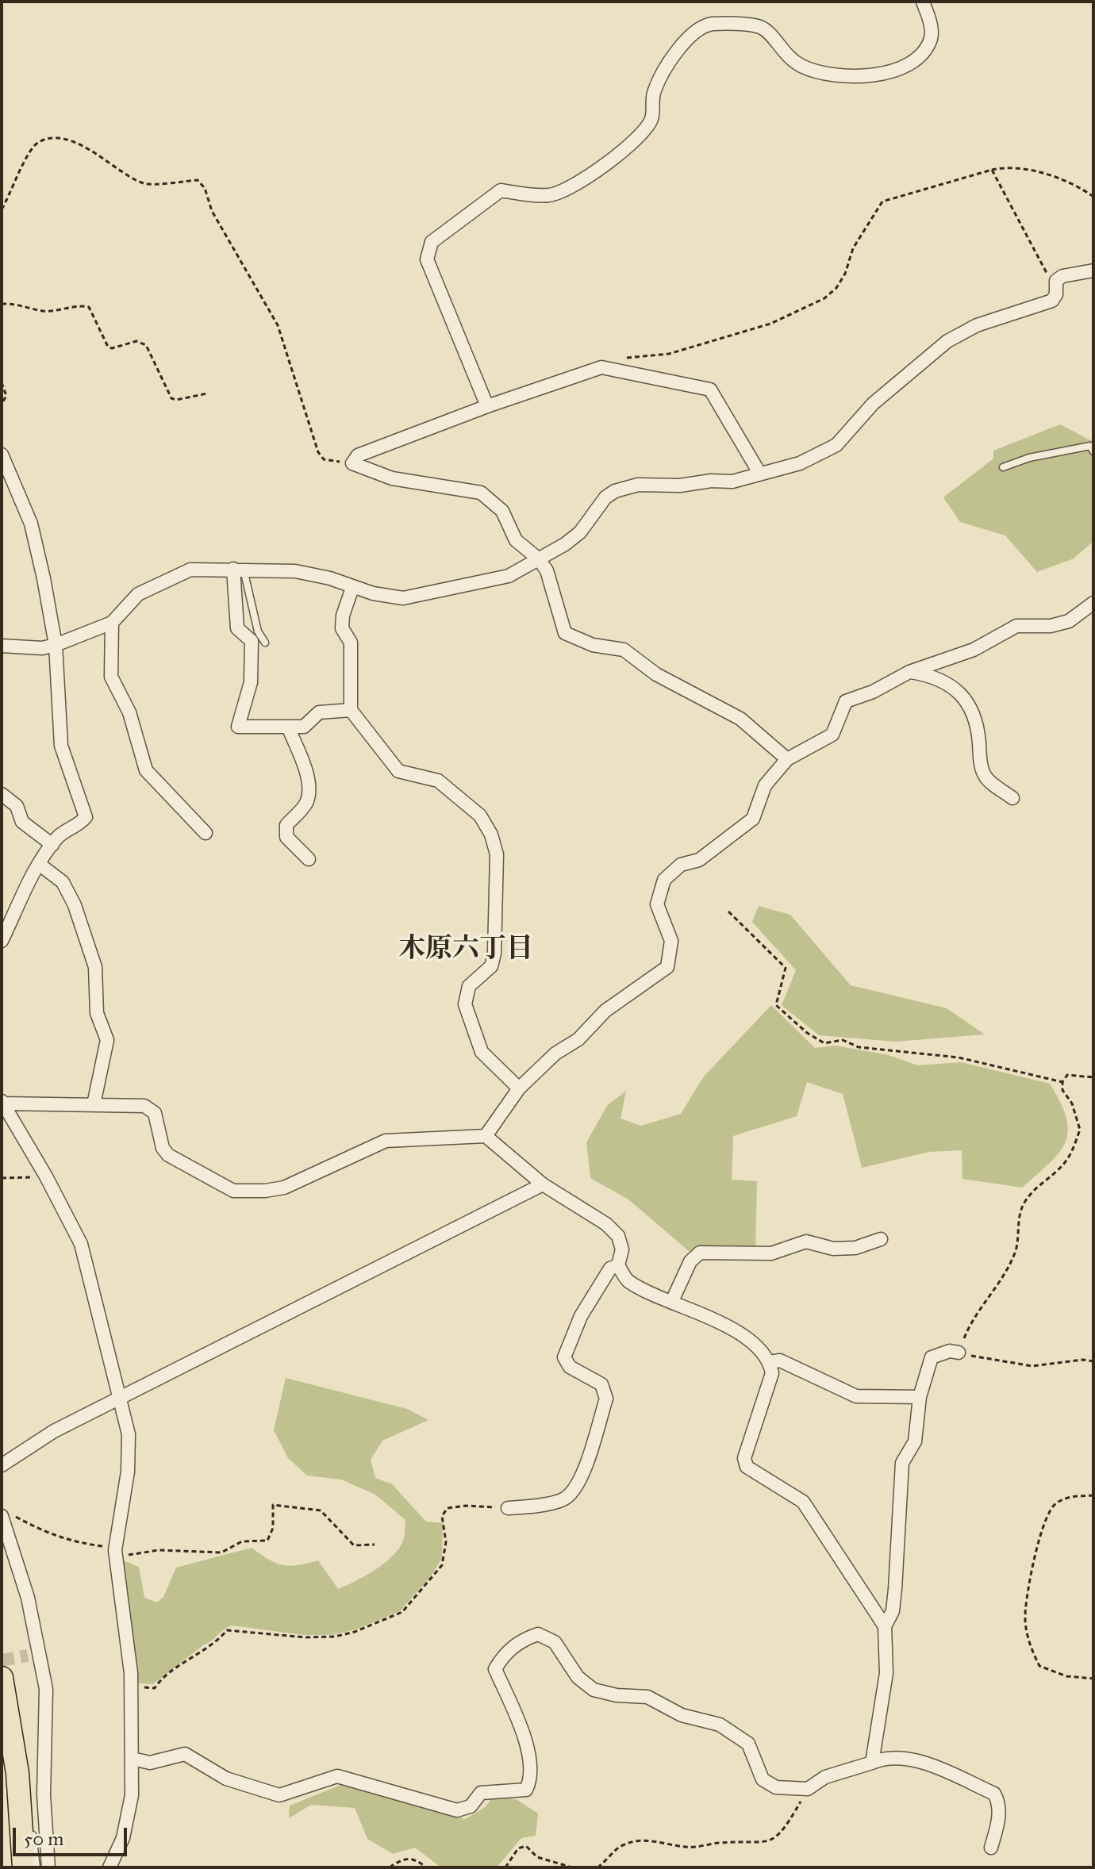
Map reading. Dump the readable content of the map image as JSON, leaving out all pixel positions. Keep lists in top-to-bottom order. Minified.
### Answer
{"districts":["木原六丁目"],"scale_bar":"50 m"}
